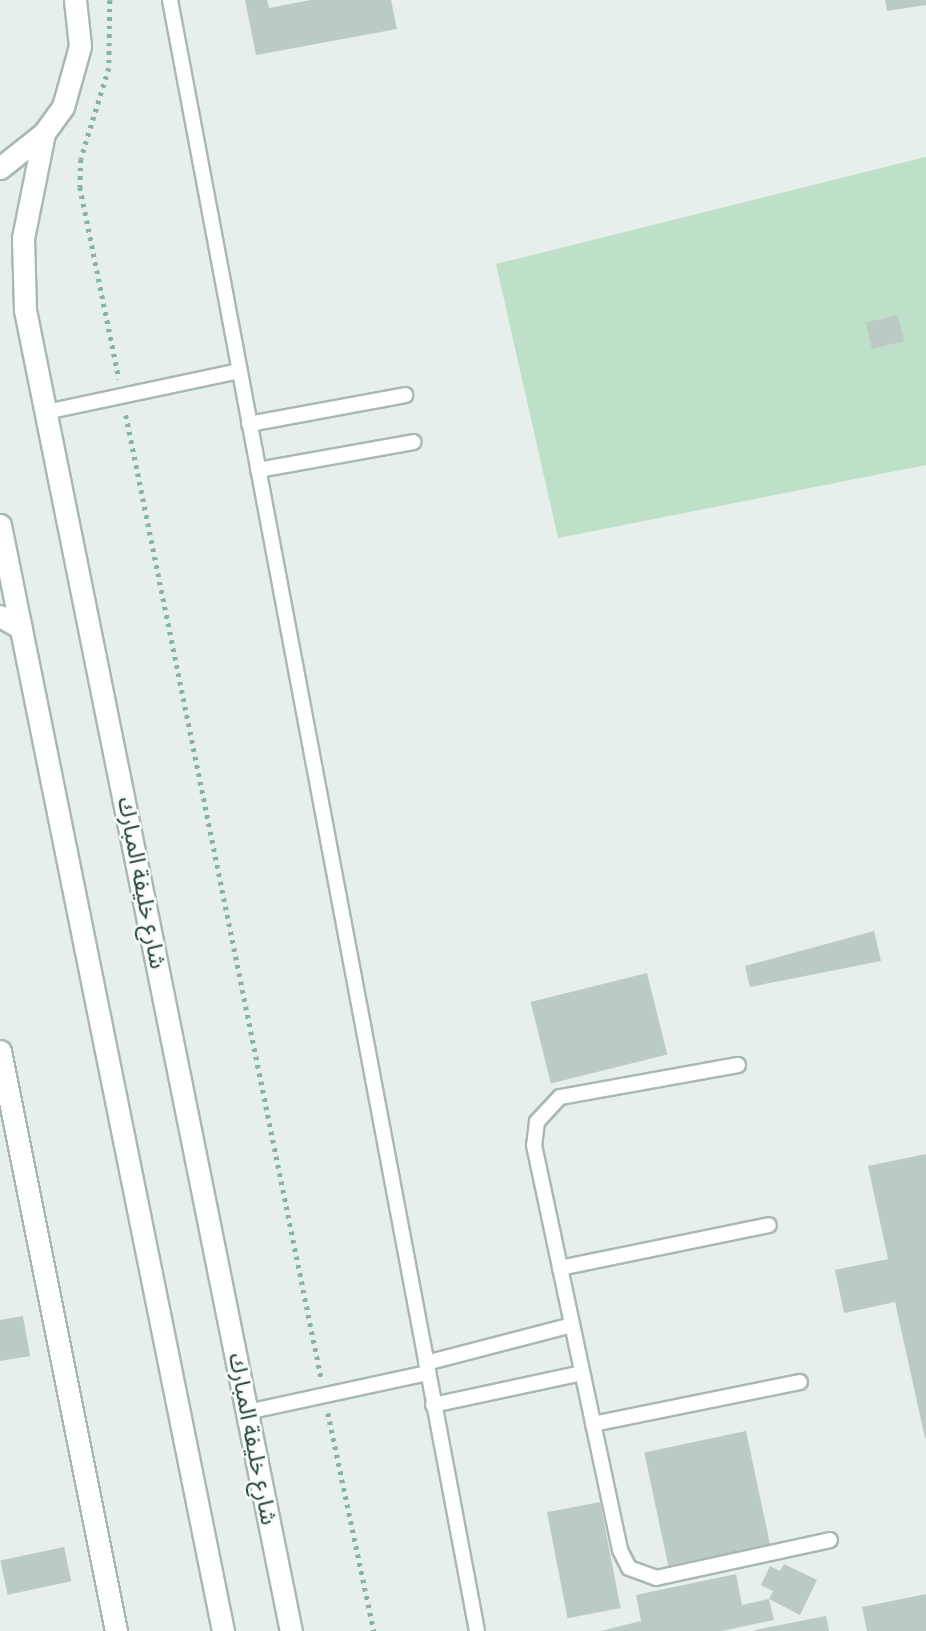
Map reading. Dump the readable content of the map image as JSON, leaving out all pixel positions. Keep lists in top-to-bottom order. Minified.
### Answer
{"streets":{"main road":["شارع خليفة المبارك"]}}
